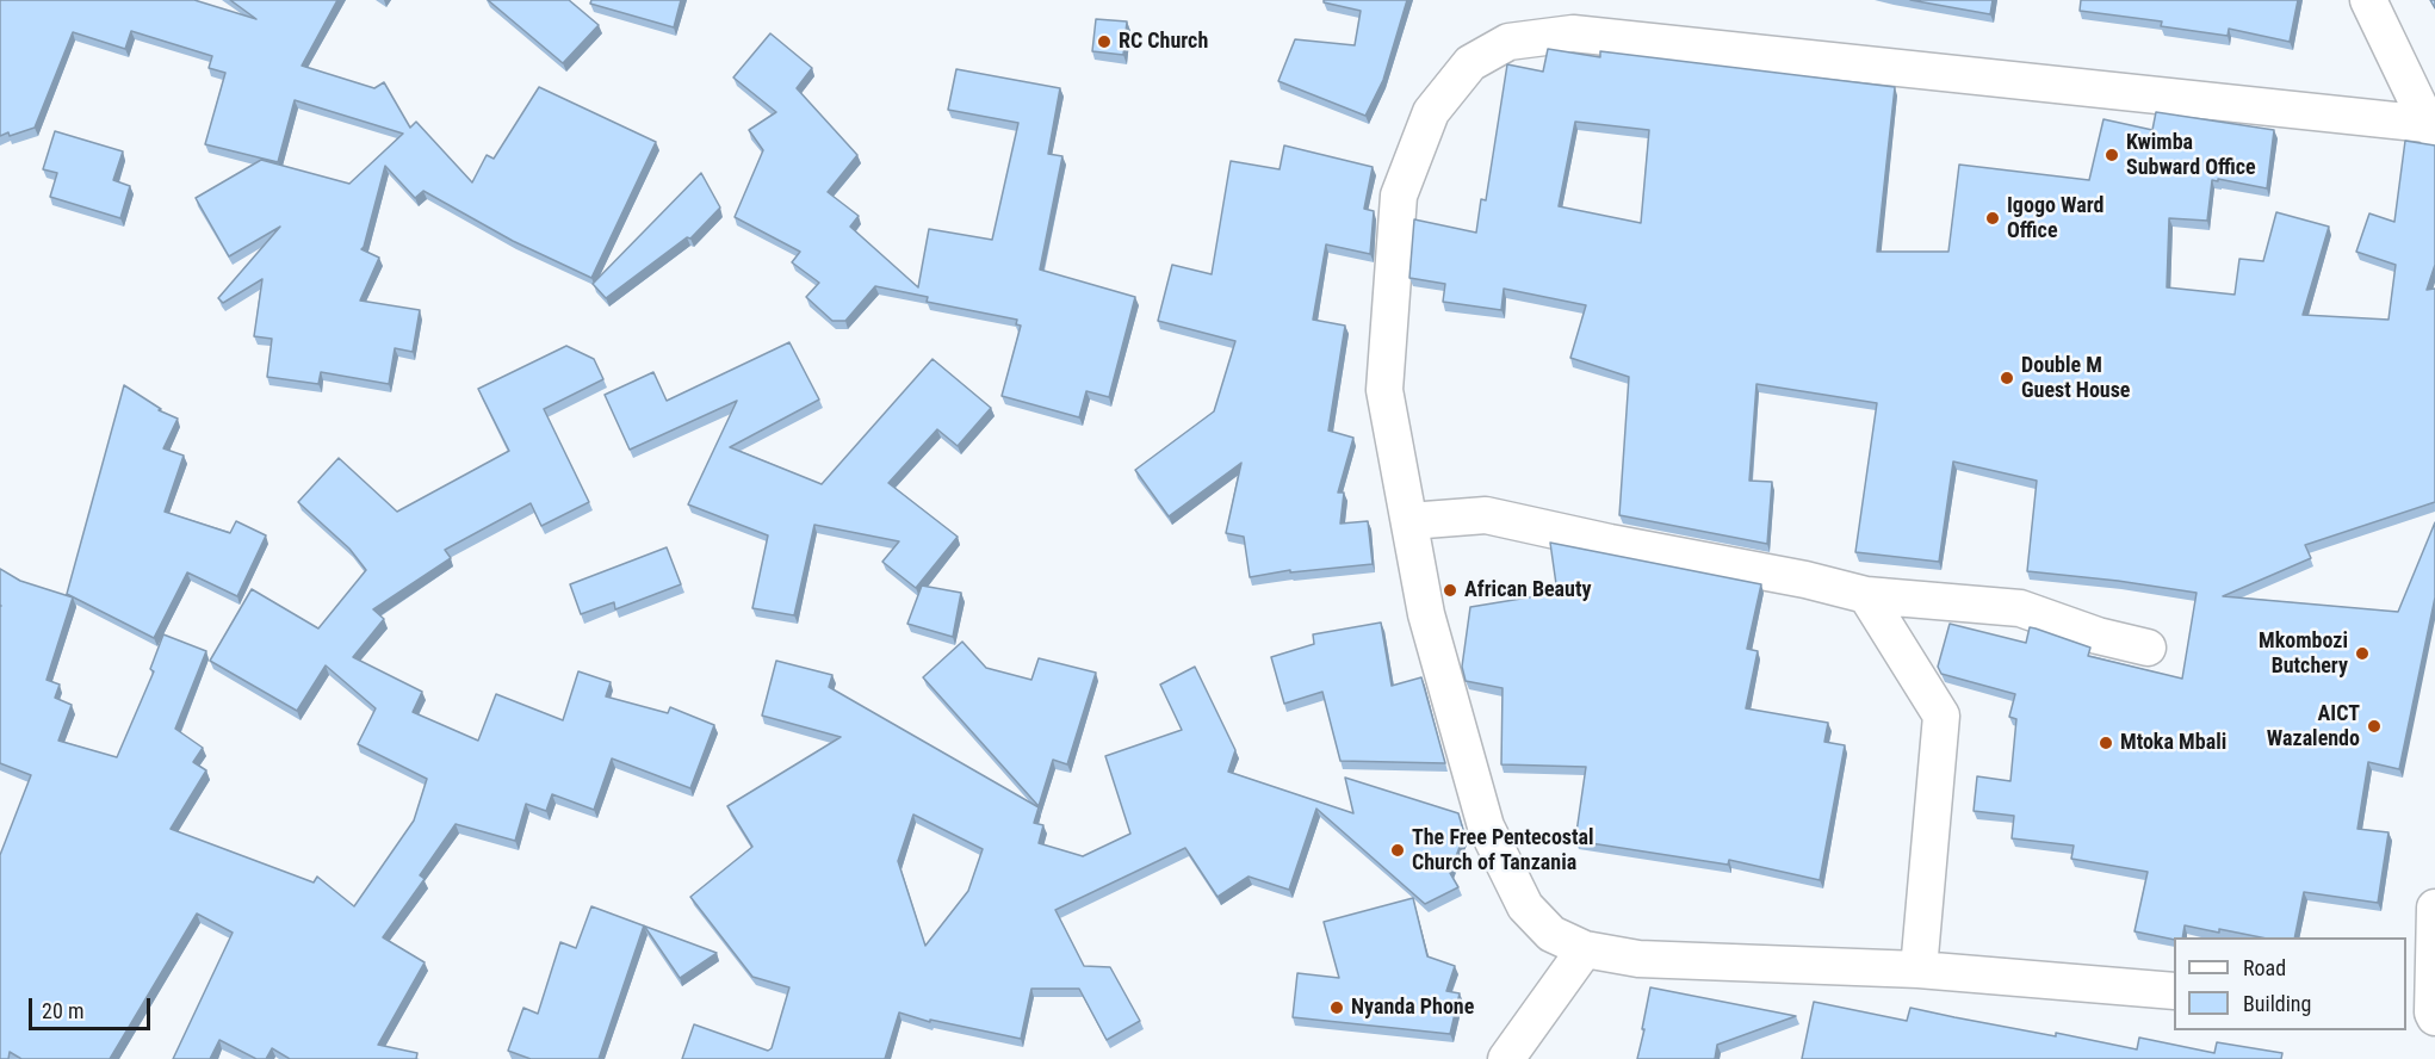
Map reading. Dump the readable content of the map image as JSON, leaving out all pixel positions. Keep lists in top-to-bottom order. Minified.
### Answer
{"places":["RC Church","Kwimba Subward Office","Igogo Ward Office","Double M Guest House","African Beauty","Mkombozi Butchery","AICT Wazalendo","Mtoka Mbali","The Free Pentecostal Church of Tanzania","Nyanda Phone"],"legend":["Road","Building"],"scale_bar":"20 m"}
